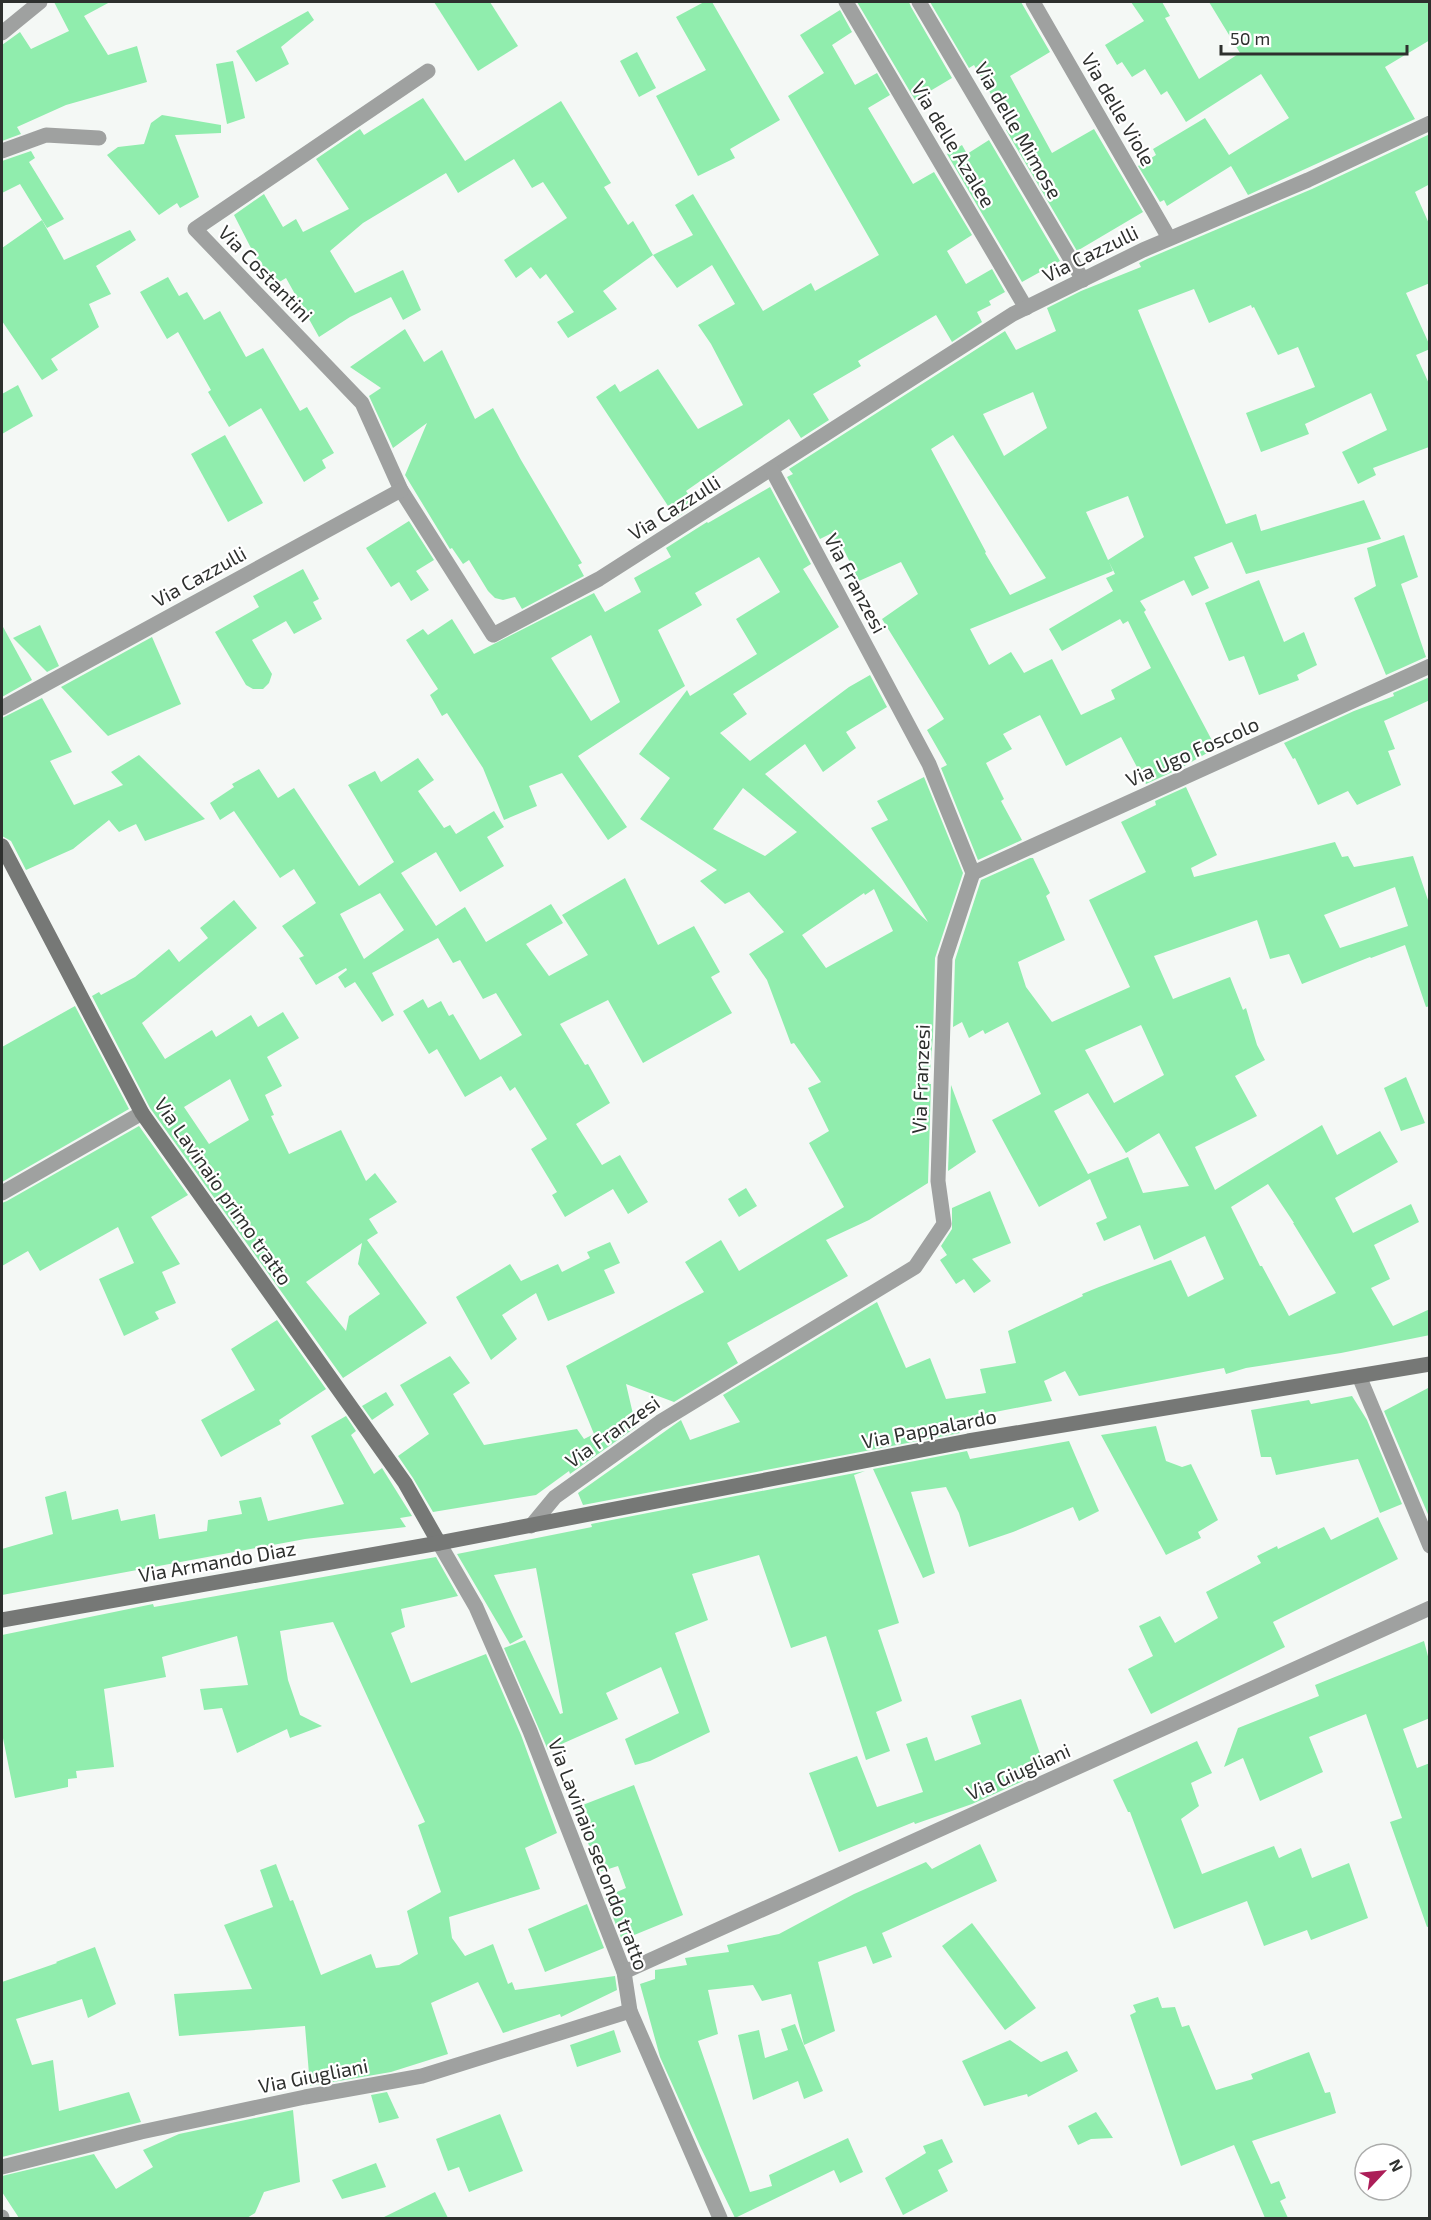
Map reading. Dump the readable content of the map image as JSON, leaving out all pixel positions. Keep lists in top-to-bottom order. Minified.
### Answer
{"streets":{"main road":["Via Lavinaio primo tratto","Via Pappalardo","Via Armando Diaz"],"street":["Via delle Viole","Via delle Mimose","Via delle Azalee","Via Cazzulli","Via Costantini","Via Franzesi","Via Ugo Foscolo","Via Giugliani","Via Lavinaio secondo tratto"]},"crossings":[["Via delle Viole","Via Cazzulli"],["Via delle Mimose","Via Cazzulli"],["Via delle Azalee","Via Cazzulli"],["Via Cazzulli","Via Costantini"],["Via Cazzulli","Via Franzesi"],["Via Franzesi","Via Ugo Foscolo"],["Via Franzesi","Via Pappalardo"],["Via Lavinaio primo tratto","Via Pappalardo"],["Via Lavinaio primo tratto","Via Armando Diaz"],["Via Lavinaio primo tratto","Via Lavinaio secondo tratto"],["Via Pappalardo","Via Armando Diaz"],["Via Pappalardo","Via Lavinaio secondo tratto"],["Via Armando Diaz","Via Lavinaio secondo tratto"],["Via Giugliani","Via Lavinaio secondo tratto"]],"scale_bar":"50 m","north":"top right"}
